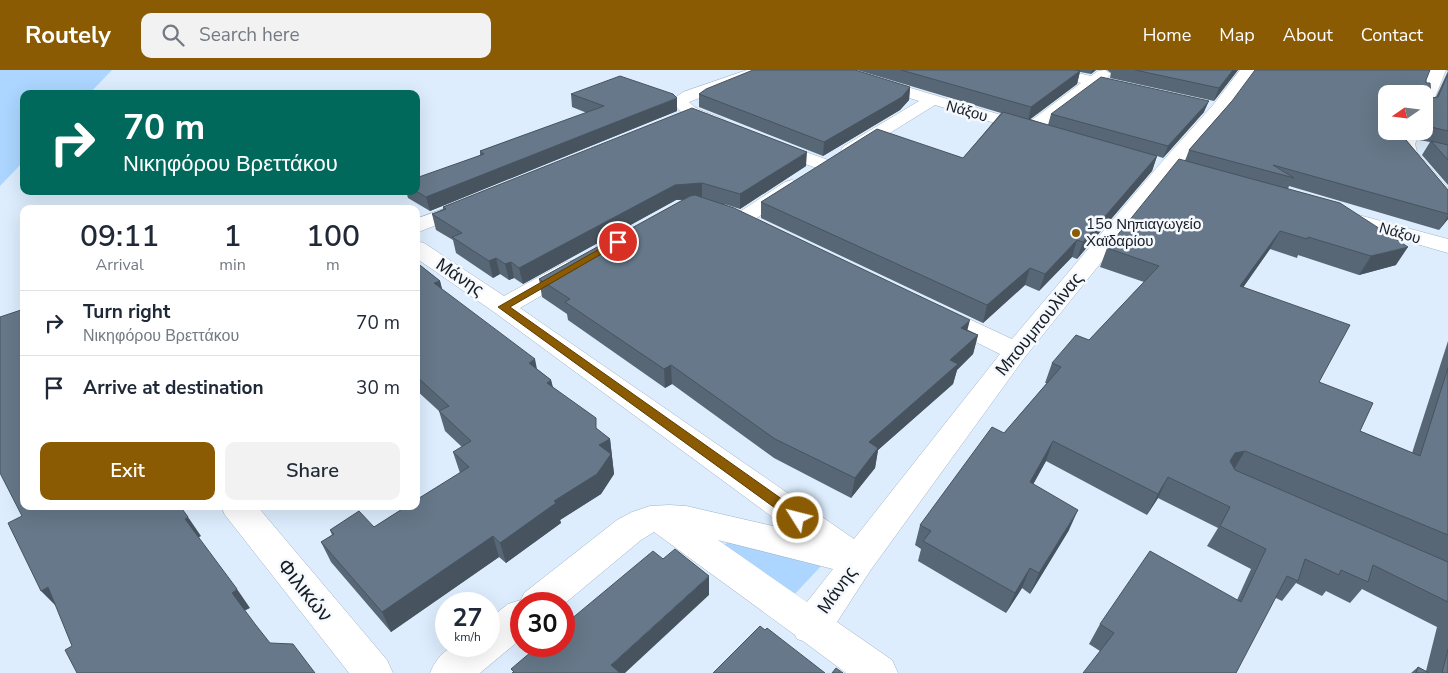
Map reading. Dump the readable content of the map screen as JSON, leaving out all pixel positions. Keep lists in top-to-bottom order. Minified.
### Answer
{"streets":{"street":["Νάξου","Μάνης","Μπουμπουλίνας","Φιλικών"]},"crossings":[["Μάνης","Μπουμπουλίνας"]],"places":["15ο Νηπιαγωγείο Χαϊδαρίου"],"north":"left","page":{"header":"Routely","search":"Search here","nav":["Home","Map","About","Contact"],"turn":["70 m","Νικηφόρου Βρεττάκου"],"eta":["09:11","Arrival","1","min","100","m"],"list":[{"name":"Turn right","note":"Νικηφόρου Βρεττάκου","value":"70 m"},{"name":"Arrive at destination","value":"30 m"}],"buttons":["Exit","Share"],"speed":"27 km/h","limit":"30"}}
